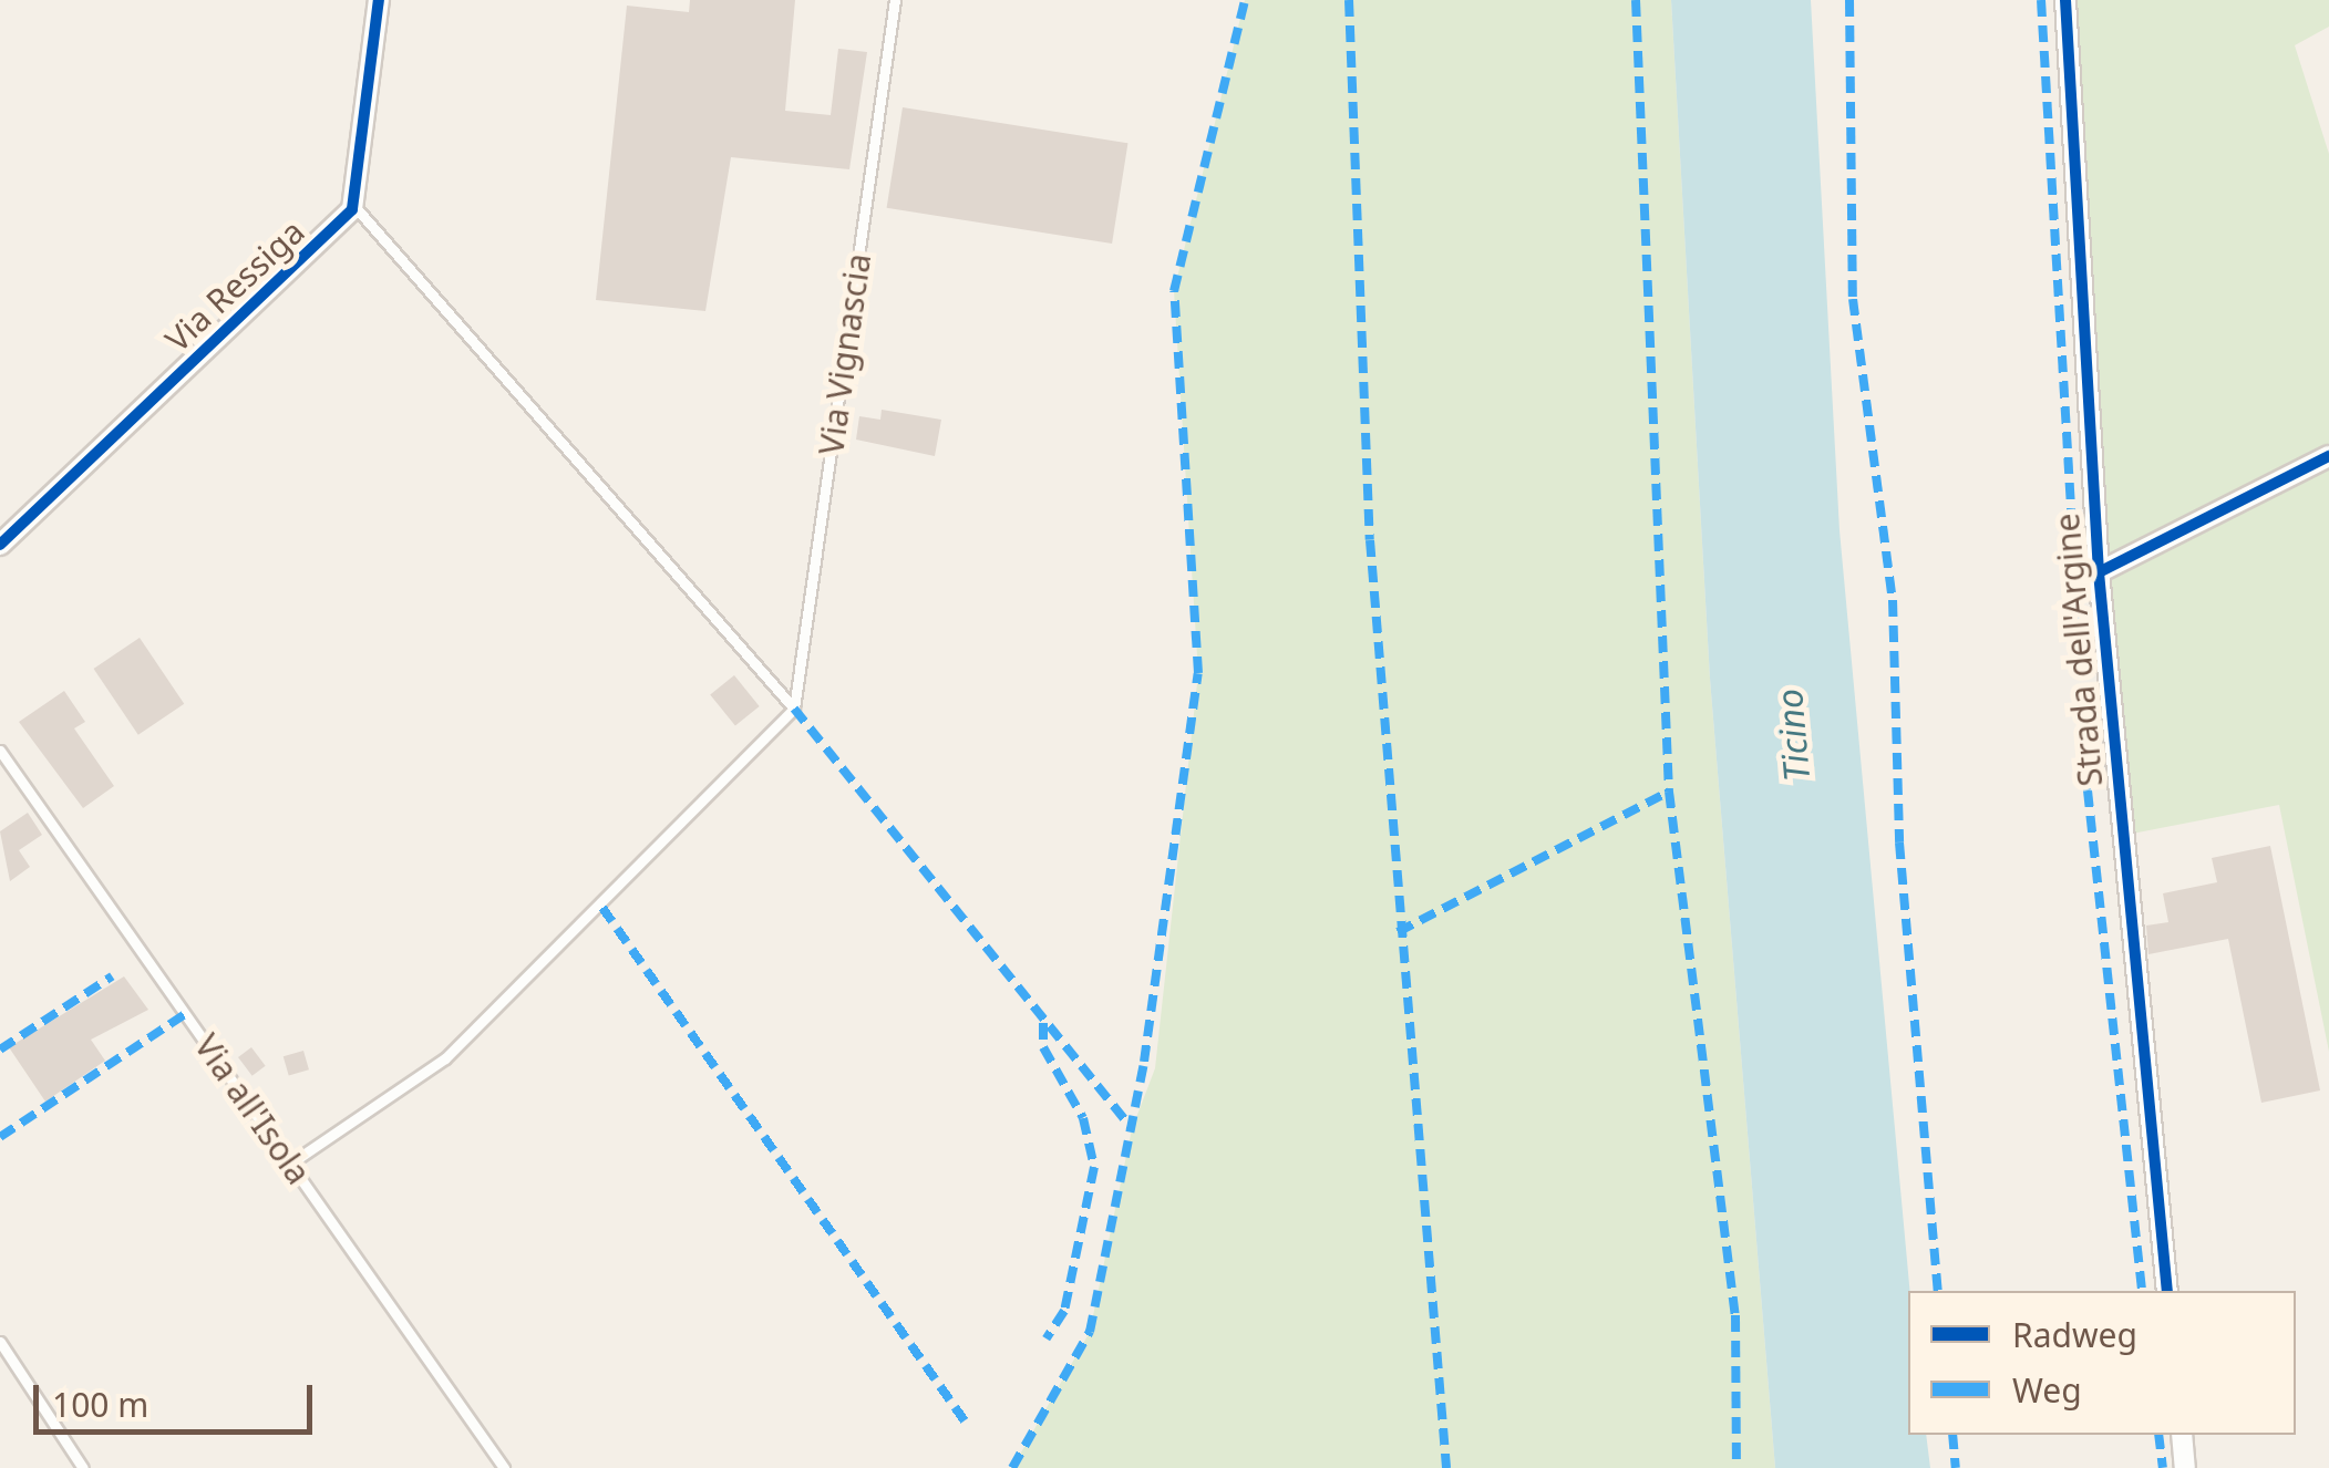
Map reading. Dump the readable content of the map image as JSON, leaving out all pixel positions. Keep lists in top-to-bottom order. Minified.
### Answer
{"streets":{"street":["Via Ressiga","Strada dell'Argine"],"lane":["Via Vignascia","Via all'Isola"]},"water":["Ticino"],"legend":["Radweg","Weg"],"scale_bar":"100 m"}
